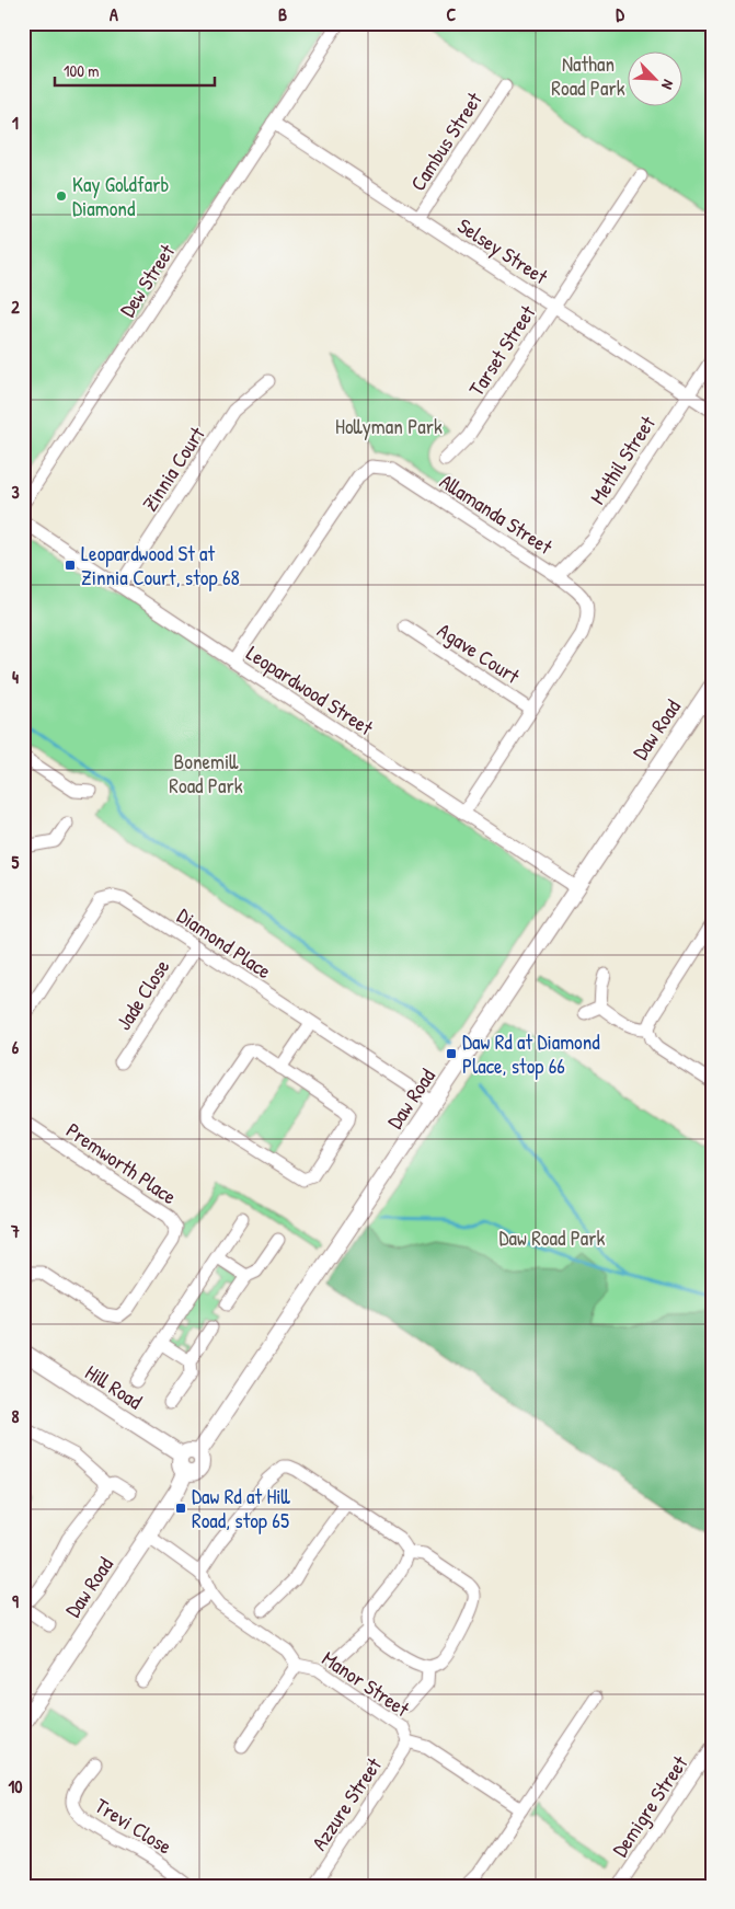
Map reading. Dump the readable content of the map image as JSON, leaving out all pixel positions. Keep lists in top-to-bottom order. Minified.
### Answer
{"streets":{"street":["Cambus Street","Selsey Street","Dew Street","Tarset Street","Methil Street","Zinnia Court","Allamanda Street","Agave Court","Leopardwood Street","Daw Road","Diamond Place","Jade Close","Premworth Place","Hill Road","Manor Street","Azzure Street","Demigre Street","Trevi Close"]},"crossings":[["Cambus Street","Selsey Street"],["Selsey Street","Dew Street"],["Selsey Street","Tarset Street"],["Selsey Street","Methil Street"],["Methil Street","Allamanda Street"],["Zinnia Court","Leopardwood Street"],["Allamanda Street","Agave Court"],["Allamanda Street","Leopardwood Street"],["Leopardwood Street","Daw Road"],["Daw Road","Diamond Place"],["Daw Road","Hill Road"],["Daw Road","Manor Street"],["Diamond Place","Jade Close"],["Manor Street","Azzure Street"]],"parks":["Nathan Road Park","Hollyman Park","Bonemill Road Park","Daw Road Park"],"places":{"other":["Kay Goldfarb Diamond"],"transit":["Leopardwood St at Zinnia Court, stop 68","Daw Rd at Diamond Place, stop 66","Daw Rd at Hill Road, stop 65"]},"scale_bar":"100 m","north":"bottom right","grid":{"columns":["A","B","C","D"],"rows":["1","2","3","4","5","6","7","8","9","10"]}}
